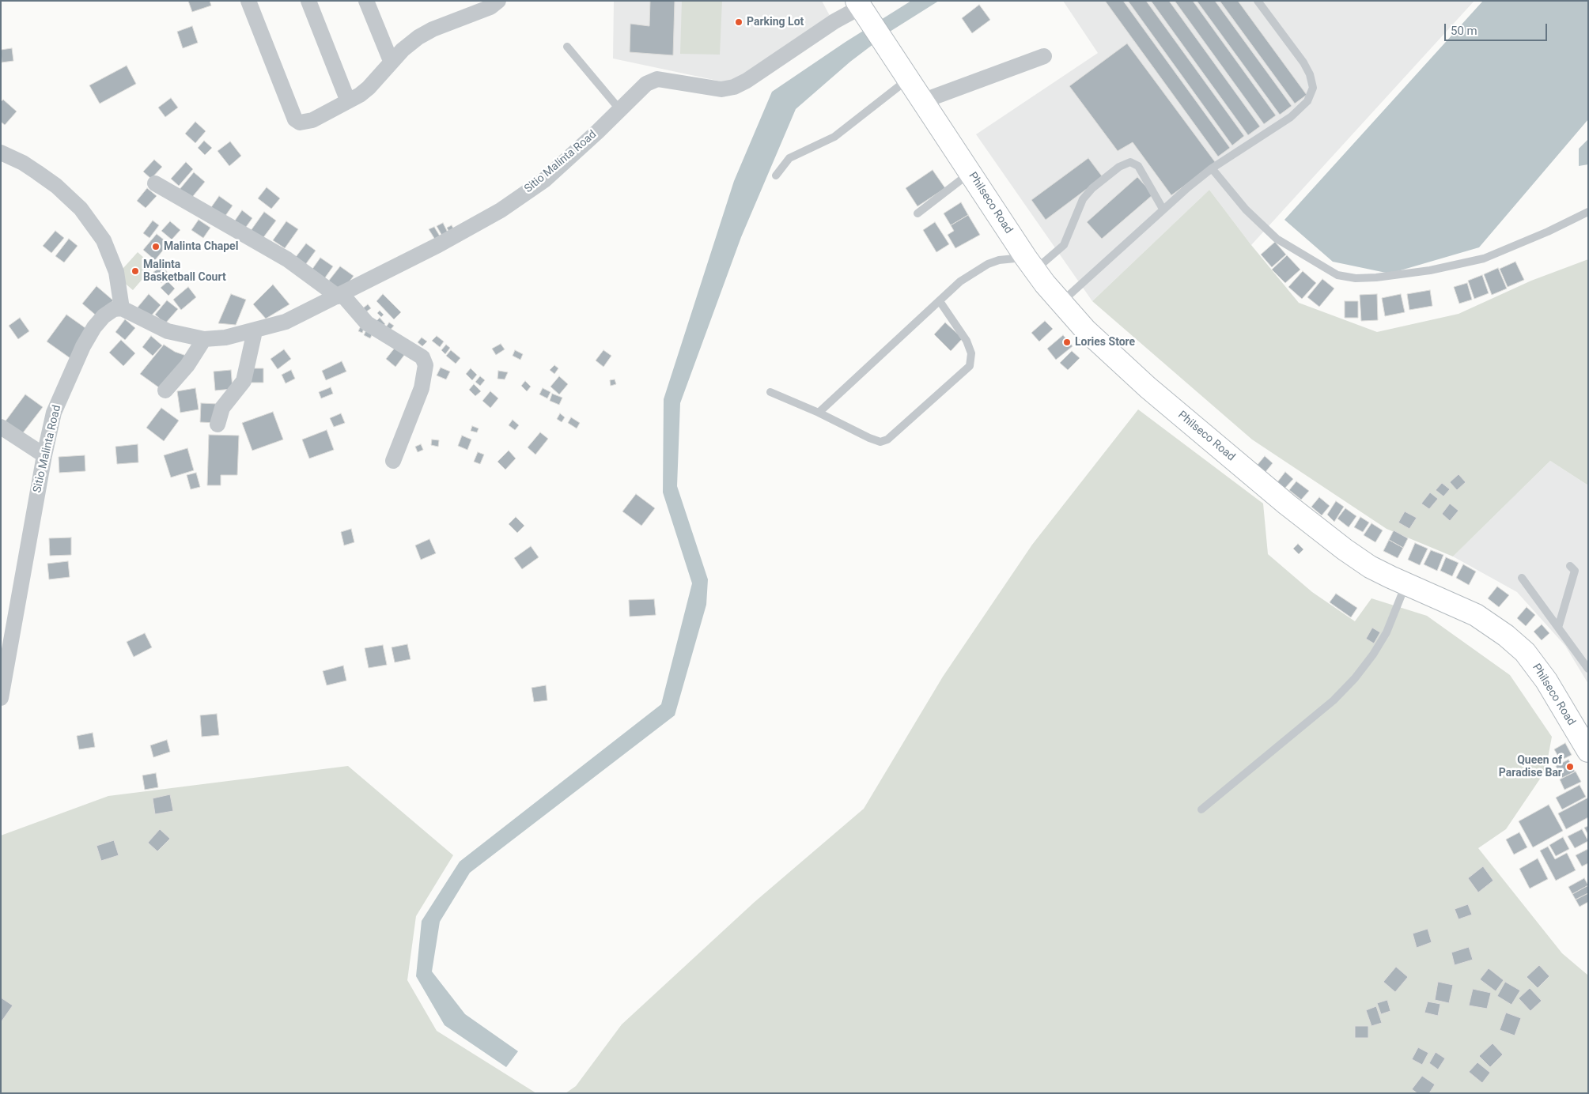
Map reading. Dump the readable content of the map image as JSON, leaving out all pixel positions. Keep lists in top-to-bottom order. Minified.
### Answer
{"streets":{"street":["Sitio Malinta Road","Philseco Road"]},"crossings":[["Sitio Malinta Road","Philseco Road"]],"places":["Parking Lot","Malinta Chapel","Malinta Basketball Court","Lories Store","Queen of Paradise Bar"],"scale_bar":"50 m"}
